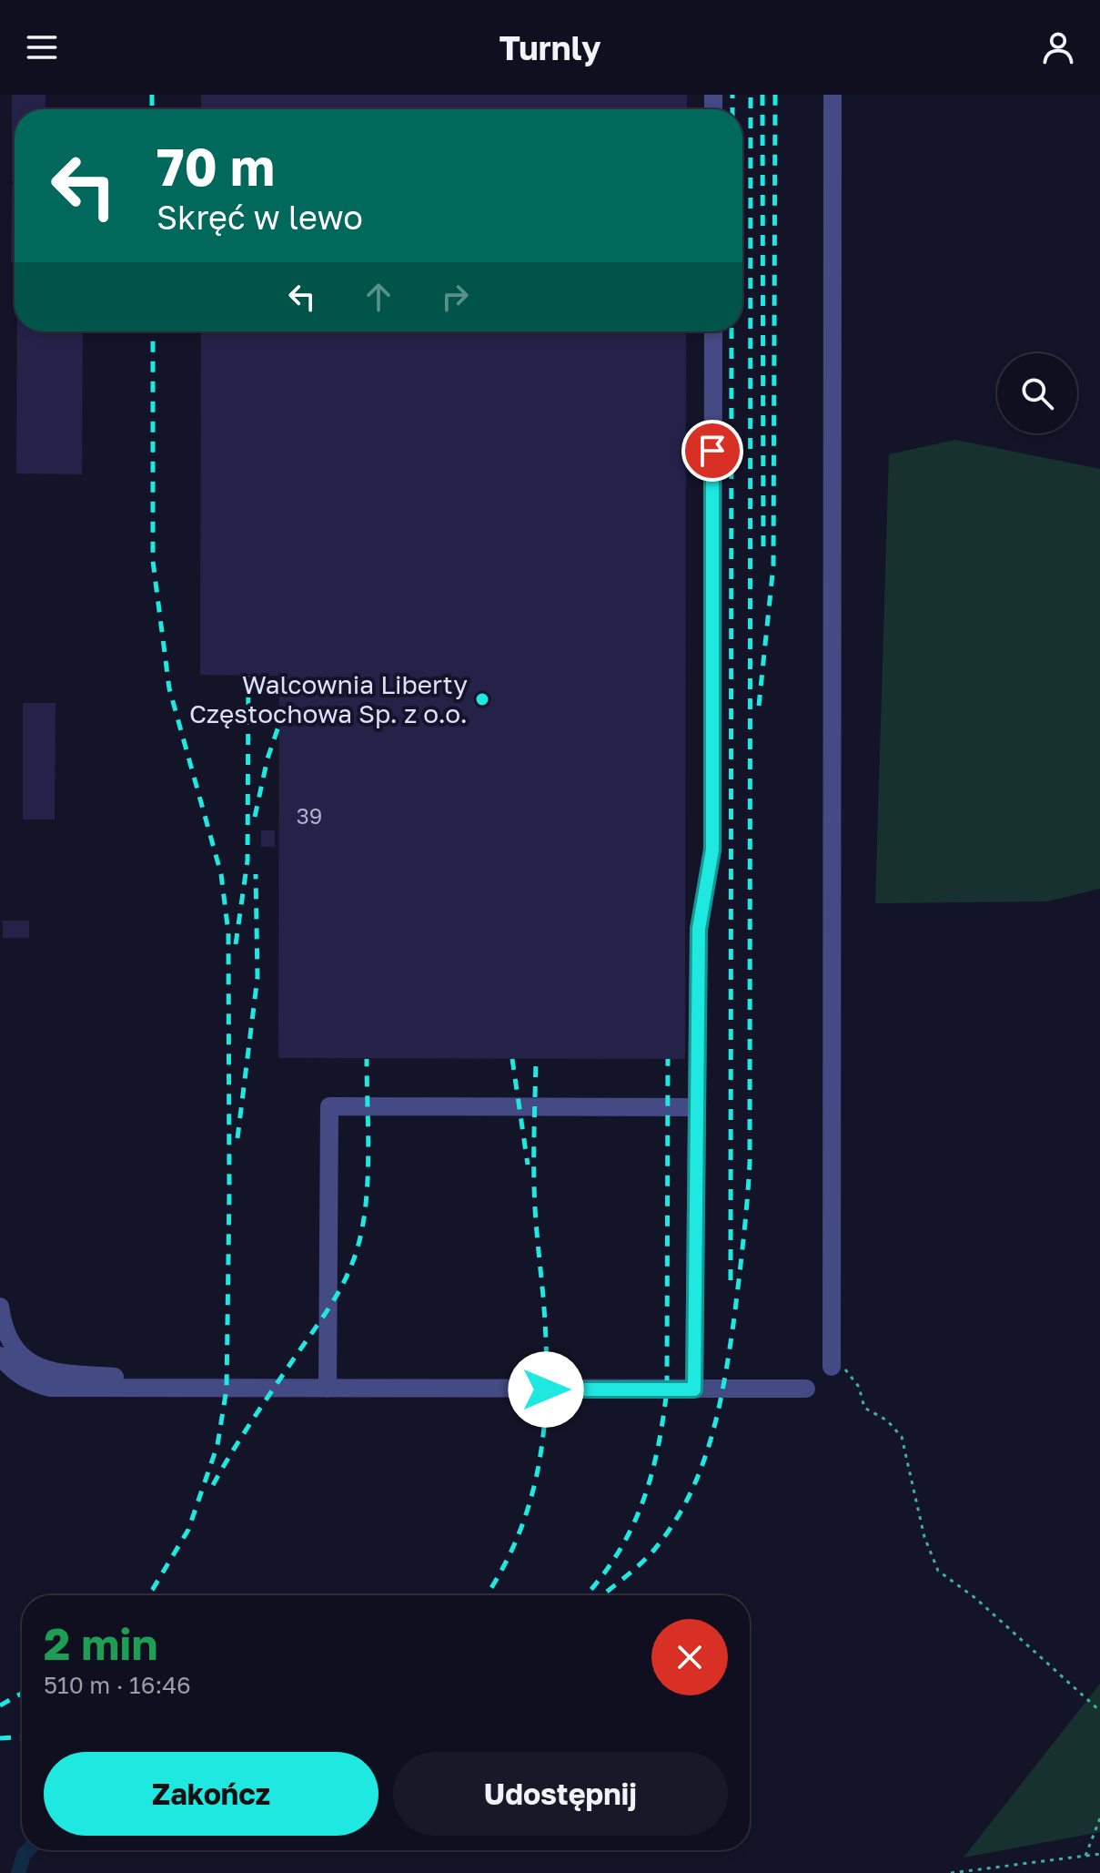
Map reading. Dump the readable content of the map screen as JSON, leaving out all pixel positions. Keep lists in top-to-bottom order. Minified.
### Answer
{"places":["Walcownia Liberty Częstochowa Sp. z o.o."],"house_numbers":["39"],"page":{"header":"Turnly","turn":["70 m","Skręć w lewo"],"heading":["2 min","510 m · 16:46"],"buttons":["Zakończ","Udostępnij"]}}
